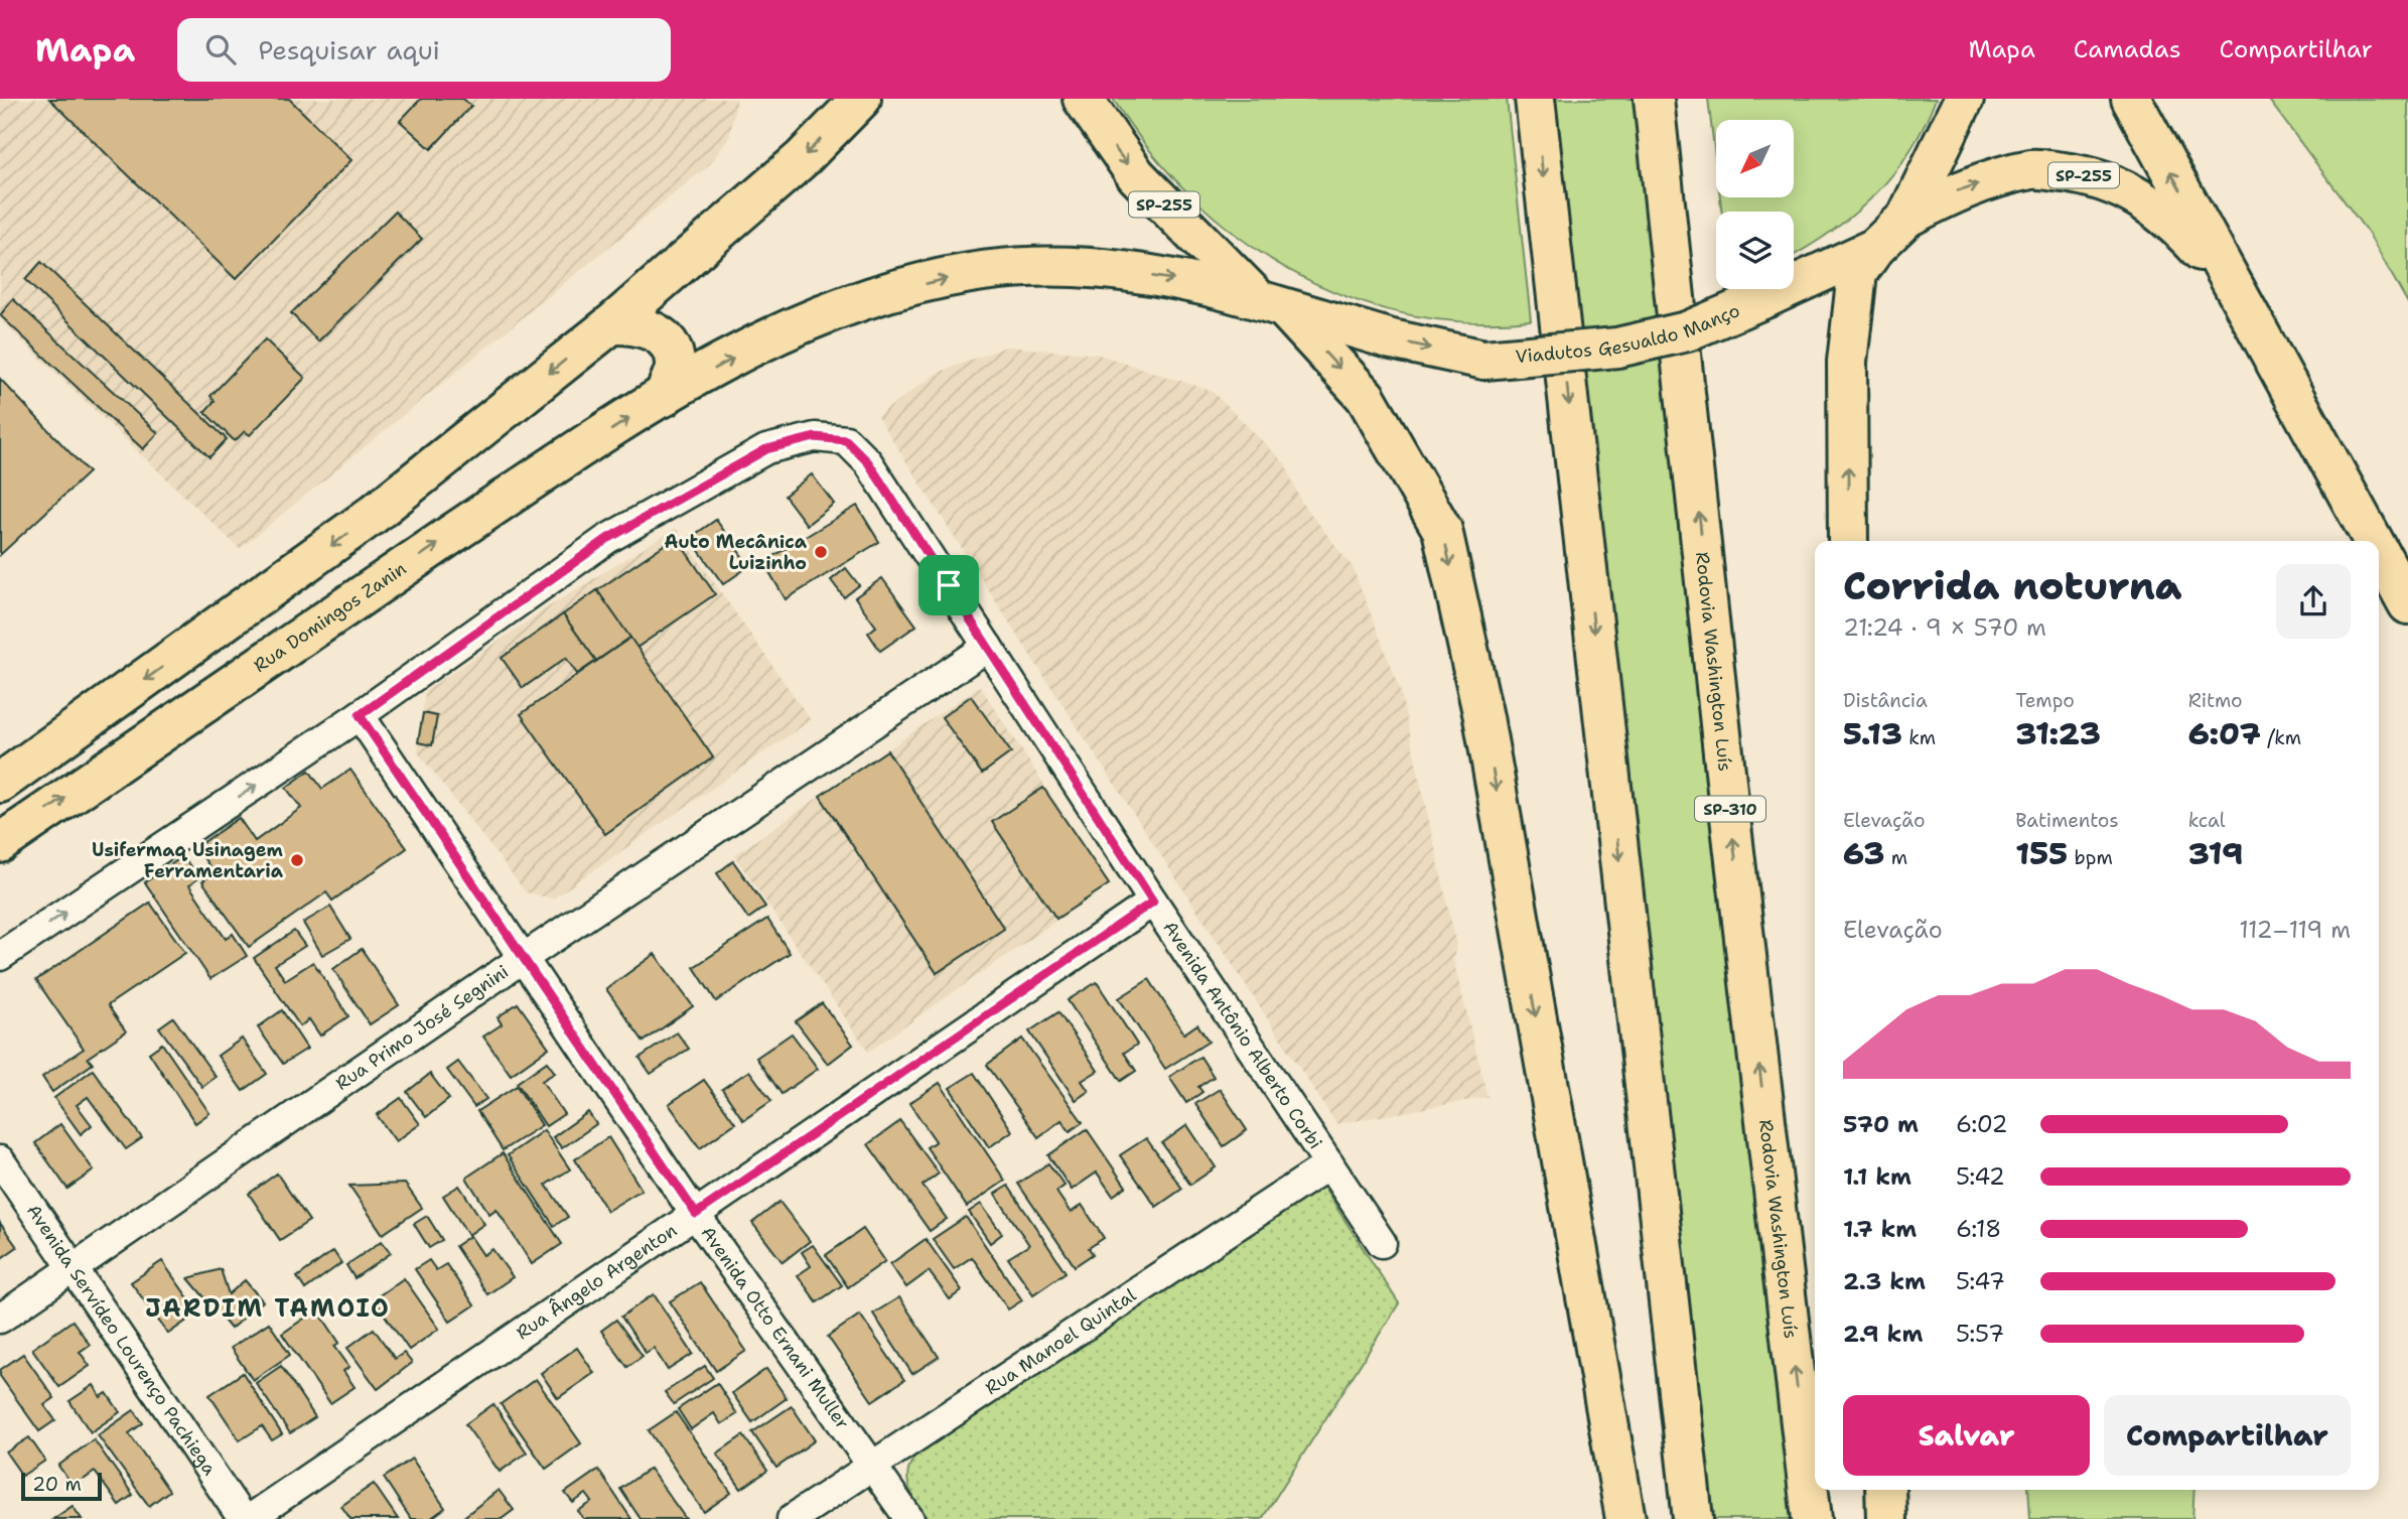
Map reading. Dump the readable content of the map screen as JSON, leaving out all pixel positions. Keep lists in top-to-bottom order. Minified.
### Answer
{"streets":{"main road":["SP-255","Viadutos Gesualdo Manço","Rua Domingos Zanin","Rodovia Washington Luís","SP-310"],"street":["Rua Primo José Segnini","Avenida Antônio Alberto Corbi","Rua Ângelo Argenton","Avenida Otto Ernani Muller","Avenida Servídeo Lourenço Pachiega","Rua Manoel Quintal"]},"crossings":[["SP-255","Viadutos Gesualdo Manço"],["SP-255","Rua Domingos Zanin"],["Viadutos Gesualdo Manço","Rua Domingos Zanin"],["Rua Primo José Segnini","Avenida Antônio Alberto Corbi"],["Rua Primo José Segnini","Avenida Otto Ernani Muller"],["Rua Primo José Segnini","Avenida Servídeo Lourenço Pachiega"],["Avenida Antônio Alberto Corbi","Rua Ângelo Argenton"],["Avenida Antônio Alberto Corbi","Avenida Otto Ernani Muller"],["Avenida Antônio Alberto Corbi","Rua Manoel Quintal"],["Rua Ângelo Argenton","Avenida Otto Ernani Muller"],["Avenida Otto Ernani Muller","Rua Manoel Quintal"]],"one_way":["Viadutos Gesualdo Manço"],"districts":["JARDIM TAMOIO"],"places":["Auto Mecânica Luizinho","Usifermaq Usinagem Ferramentaria"],"scale_bar":"20 m","north":"bottom left","page":{"header":"Mapa","search":"Pesquisar aqui","nav":["Mapa","Camadas","Compartilhar"],"heading":["Corrida noturna","21:24 · 9 × 570 m"],"stats":[["Distância","5.13 km"],["Tempo","31:23"],["Ritmo","6:07 /km"],["Elevação","63 m"],["Batimentos","155 bpm"],["kcal","319"]],"chart":["Elevação","112–119 m"],"list":[{"name":"570 m","note":"6:02"},{"name":"1.1 km","note":"5:42"},{"name":"1.7 km","note":"6:18"},{"name":"2.3 km","note":"5:47"},{"name":"2.9 km","note":"5:57"}],"buttons":["Salvar","Compartilhar"],"scale":"20 m"}}
